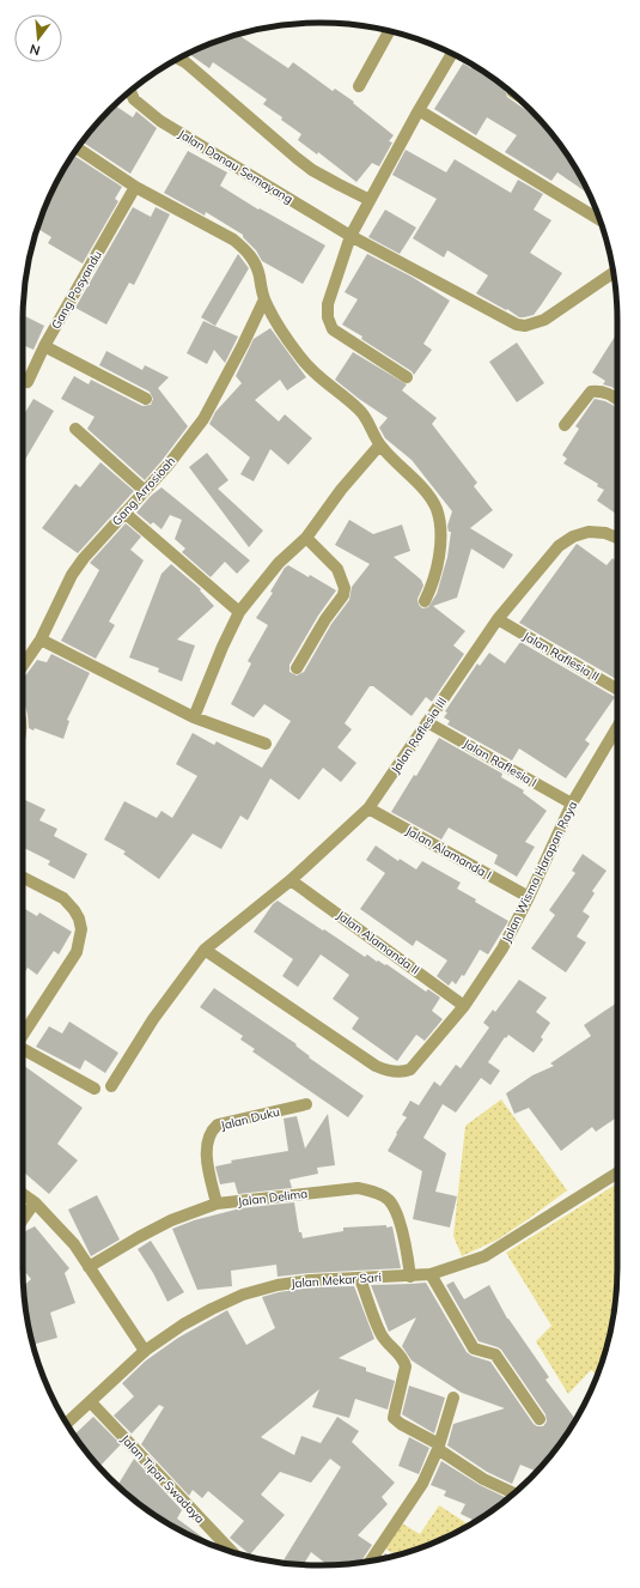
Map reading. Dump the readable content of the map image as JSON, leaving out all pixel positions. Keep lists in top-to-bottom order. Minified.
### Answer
{"streets":{"street":["Jalan Danau Semayang","Gang Posyandu","Gang Arrosioah","Jalan Raflesia II","Jalan Raflesia III","Jalan Raflesia I","Jalan Alamanda I","Jalan Wisma Harapan Raya","Jalan Alamanda II","Jalan Duku","Jalan Delima","Jalan Mekar Sari","Jalan Tipar Swadaya"]},"crossings":[["Jalan Raflesia II","Jalan Raflesia III"],["Jalan Raflesia III","Jalan Raflesia I"],["Jalan Raflesia III","Jalan Alamanda I"],["Jalan Raflesia III","Jalan Wisma Harapan Raya"],["Jalan Raflesia III","Jalan Alamanda II"],["Jalan Raflesia I","Jalan Wisma Harapan Raya"],["Jalan Alamanda I","Jalan Wisma Harapan Raya"],["Jalan Wisma Harapan Raya","Jalan Alamanda II"],["Jalan Duku","Jalan Delima"],["Jalan Delima","Jalan Mekar Sari"],["Jalan Mekar Sari","Jalan Tipar Swadaya"]],"north":"bottom"}
